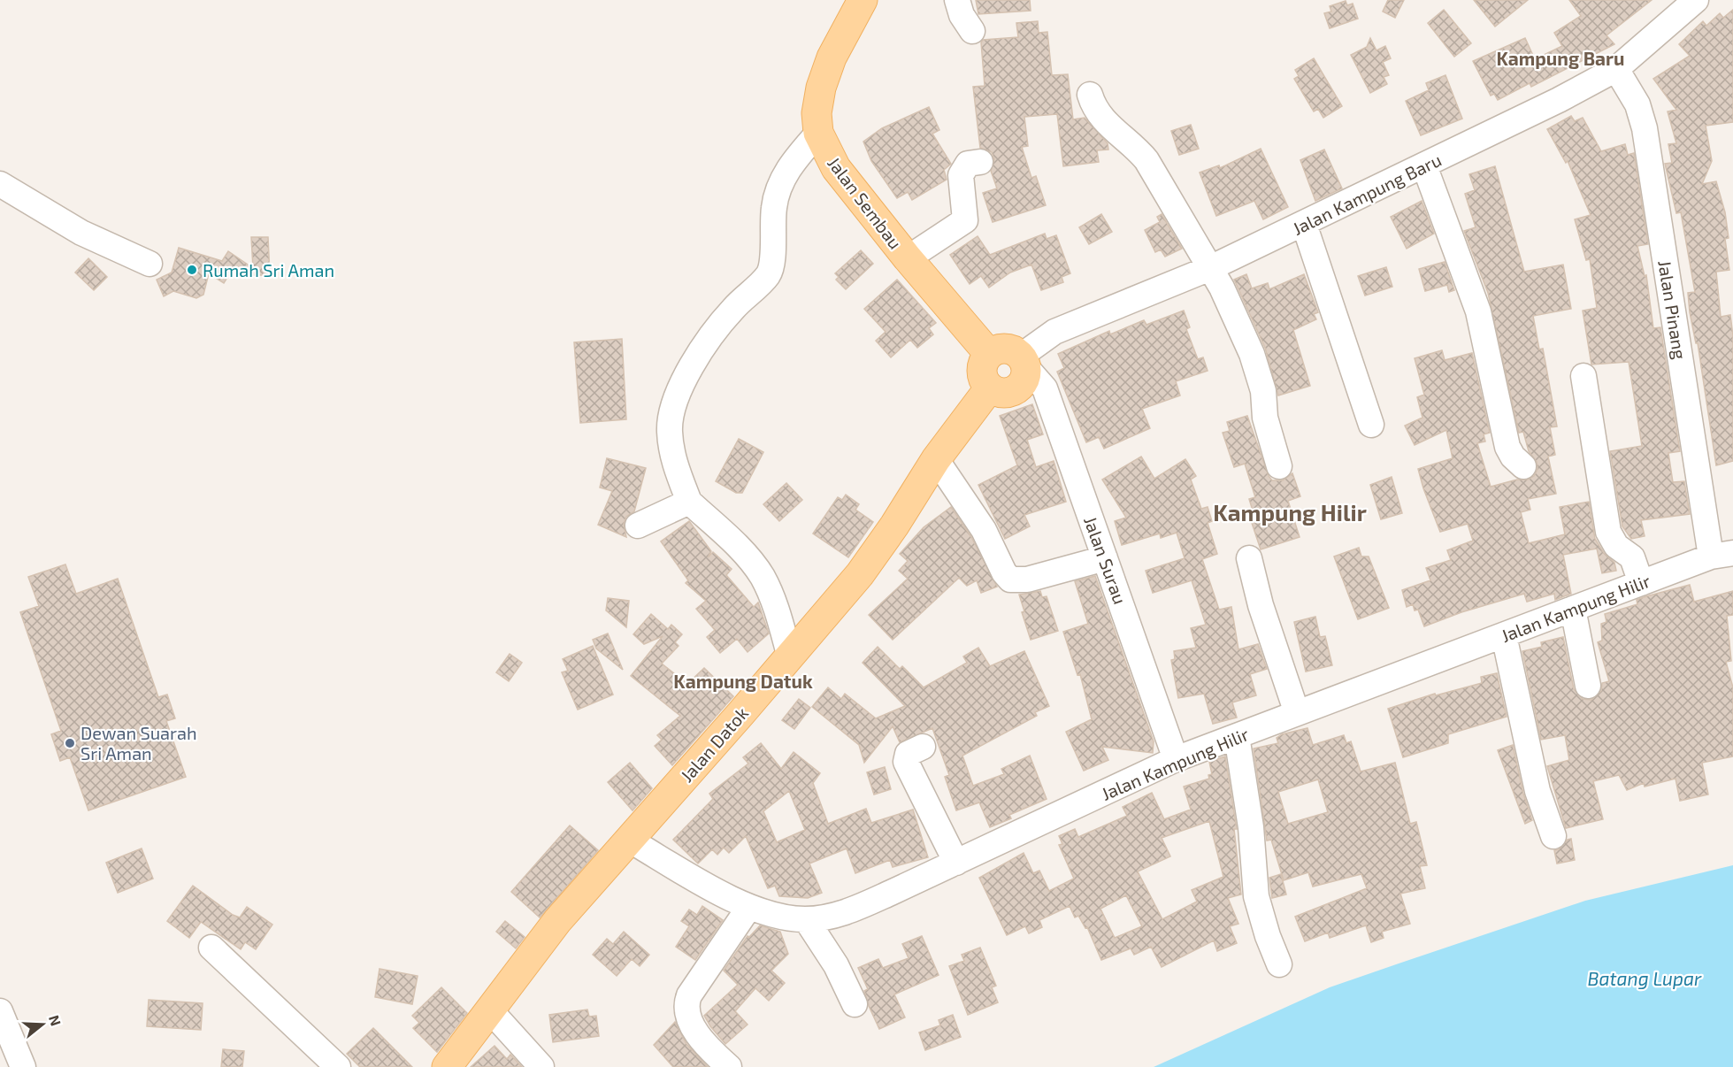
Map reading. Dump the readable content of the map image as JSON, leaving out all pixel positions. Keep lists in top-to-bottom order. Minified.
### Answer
{"streets":{"main road":["Jalan Sembau","Jalan Datok"],"street":["Jalan Kampung Baru","Jalan Pinang","Jalan Surau","Jalan Kampung Hilir"]},"crossings":[["Jalan Kampung Baru","Jalan Sembau"],["Jalan Kampung Baru","Jalan Pinang"],["Jalan Kampung Baru","Jalan Surau"],["Jalan Kampung Baru","Jalan Datok"],["Jalan Sembau","Jalan Surau"],["Jalan Sembau","Jalan Datok"],["Jalan Pinang","Jalan Kampung Hilir"],["Jalan Surau","Jalan Kampung Hilir"],["Jalan Surau","Jalan Datok"],["Jalan Kampung Hilir","Jalan Datok"]],"districts":["Kampung Baru","Kampung Hilir","Kampung Datuk"],"water":["Batang Lupar"],"places":["Rumah Sri Aman","Dewan Suarah Sri Aman"],"north":"right"}
